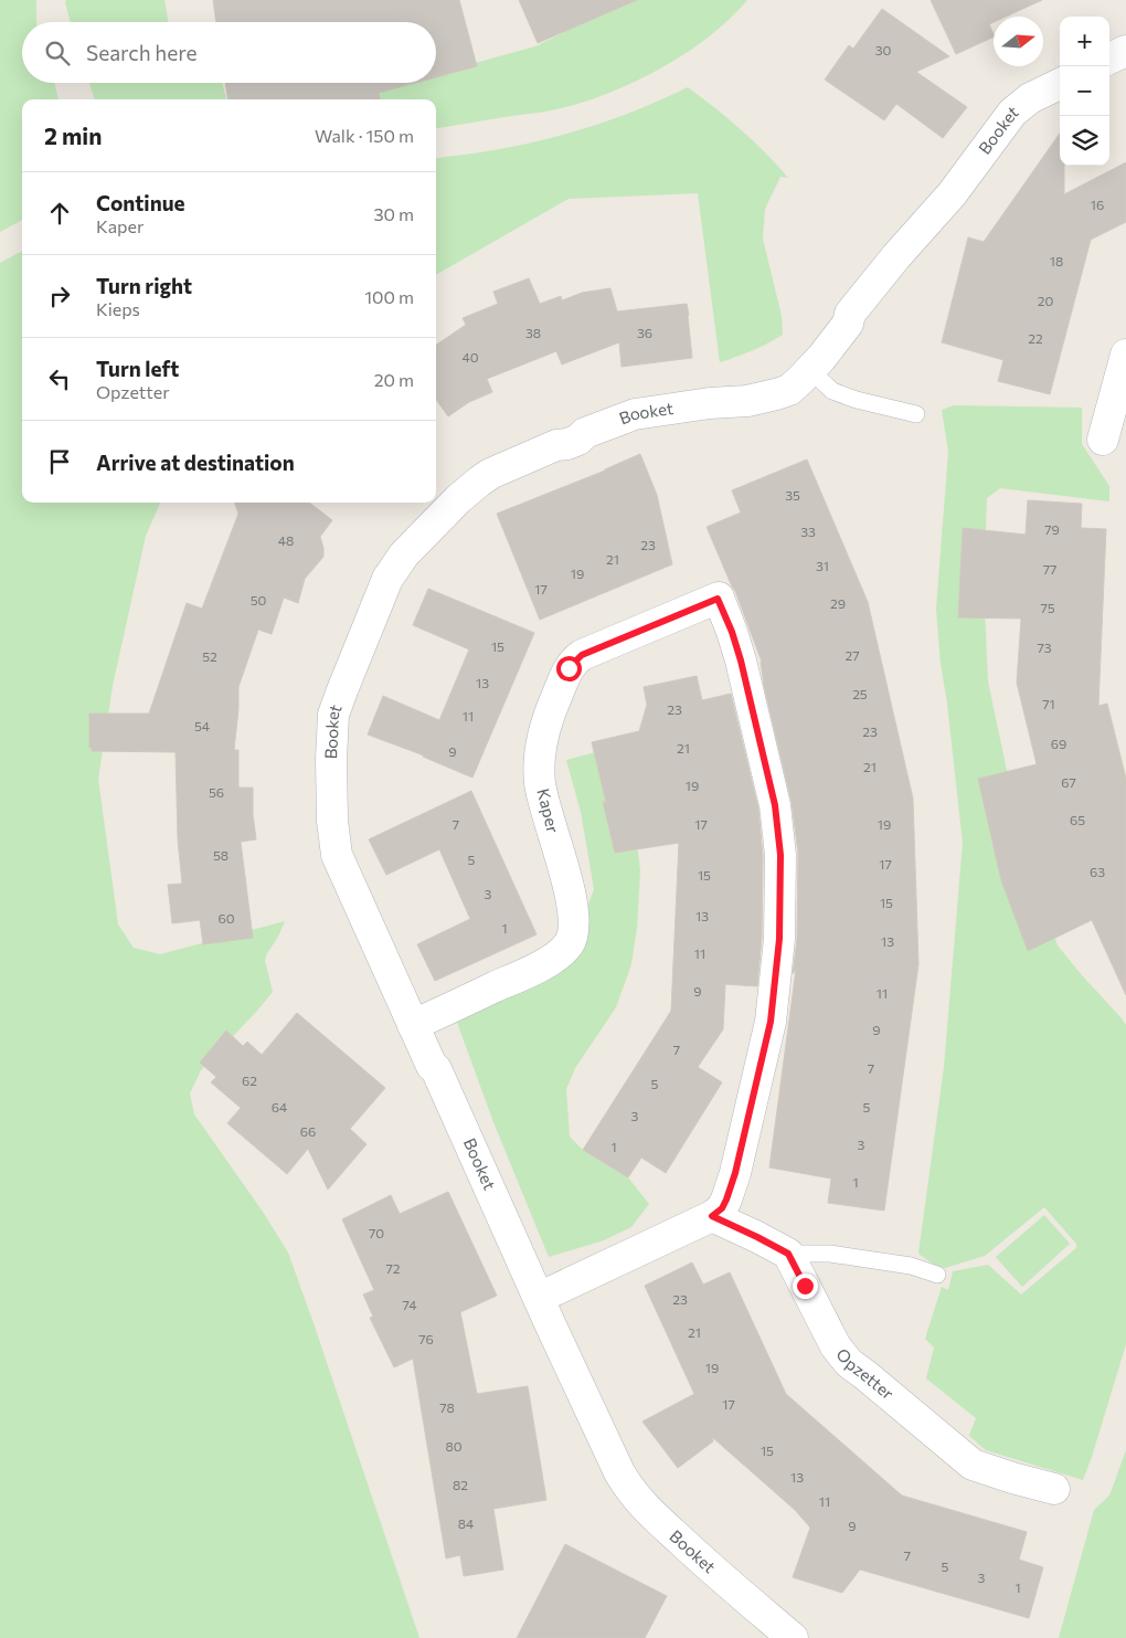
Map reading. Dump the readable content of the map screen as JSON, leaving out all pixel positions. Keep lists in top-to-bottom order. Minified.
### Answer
{"streets":{"street":["Booket","Kaper","Opzetter"]},"crossings":[["Booket","Kaper"]],"house_numbers":["30","16","18","20","38","36","22","40","35","79","33","48","23","21","31","77","19","17","50","29","75","15","73","27","52","13","25","71","23","11","54","23","69","21","9","21","67","19","56","65","7","17","19","58","5","17","63","15","3","15","13","60","1","13","11","9","11","9","7","7","62","5","64","5","3","66","3","1","1","70","72","23","74","21","76","19","17","78","80","15","13","82","11","84","9","7","5","3","1"],"north":"right","page":{"map_buttons":["+","−"],"search":"Search here","heading":["2 min","Walk · 150 m"],"list":[["Continue","Kaper","30 m"],["Turn right","Kieps","100 m"],["Turn left","Opzetter","20 m"],"Arrive at destination"]}}
